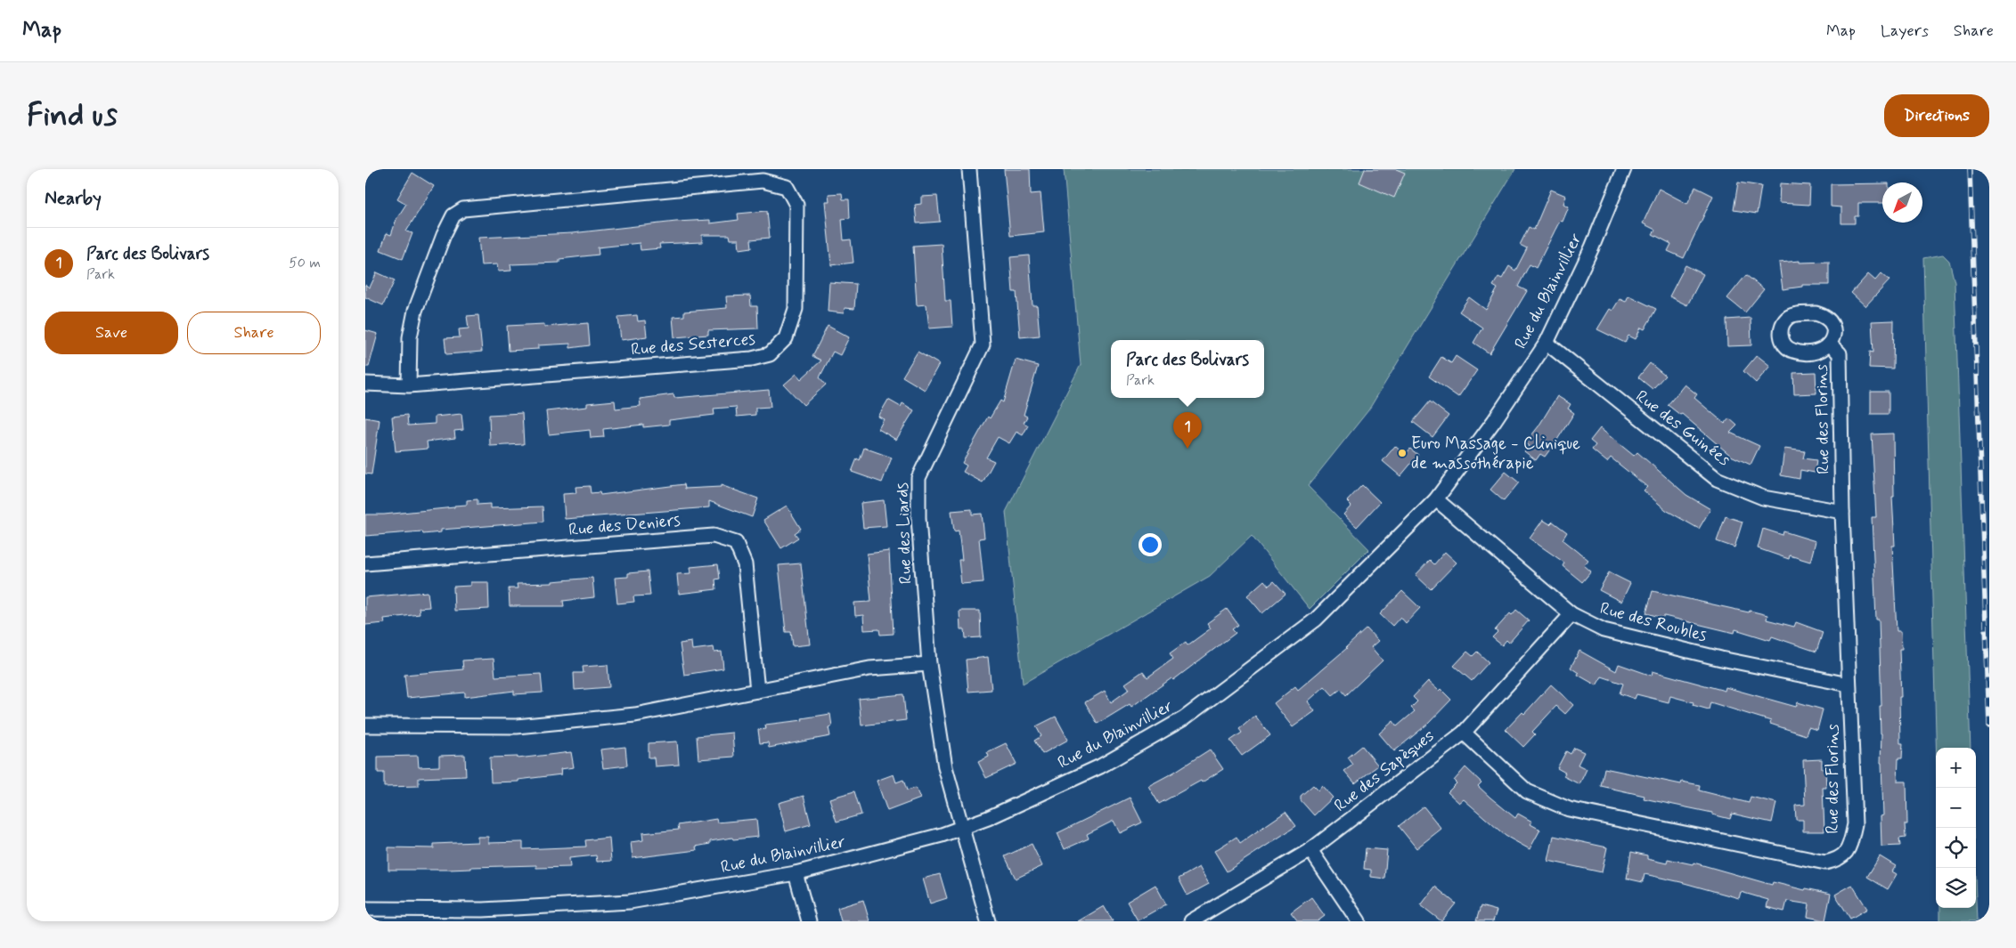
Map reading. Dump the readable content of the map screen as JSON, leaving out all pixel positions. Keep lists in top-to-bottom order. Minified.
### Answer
{"streets":{"street":["Rue du Blainvillier","Rue des Sesterces","Rue des Florins","Rue des Guinées","Rue des Deniers","Rue des Liards","Rue des Roubles","Rue des Sapèques"]},"crossings":[["Rue du Blainvillier","Rue des Guinées"],["Rue du Blainvillier","Rue des Liards"],["Rue du Blainvillier","Rue des Roubles"],["Rue des Florins","Rue des Guinées"],["Rue des Florins","Rue des Roubles"],["Rue des Florins","Rue des Sapèques"],["Rue des Roubles","Rue des Sapèques"]],"places":["Euro Massage - Clinique de massothérapie"],"north":"bottom left","page":{"header":"Map","nav":["Map","Layers","Share"],"buttons":["Directions",["Save","Share"]],"title":"Find us","heading":"Nearby","list":[{"mark":"1","name":"Parc des Bolivars","note":"Park","value":"50 m"}],"popup":["Parc des Bolivars","Park"],"pins":"1","map_buttons":["+","−"]}}
